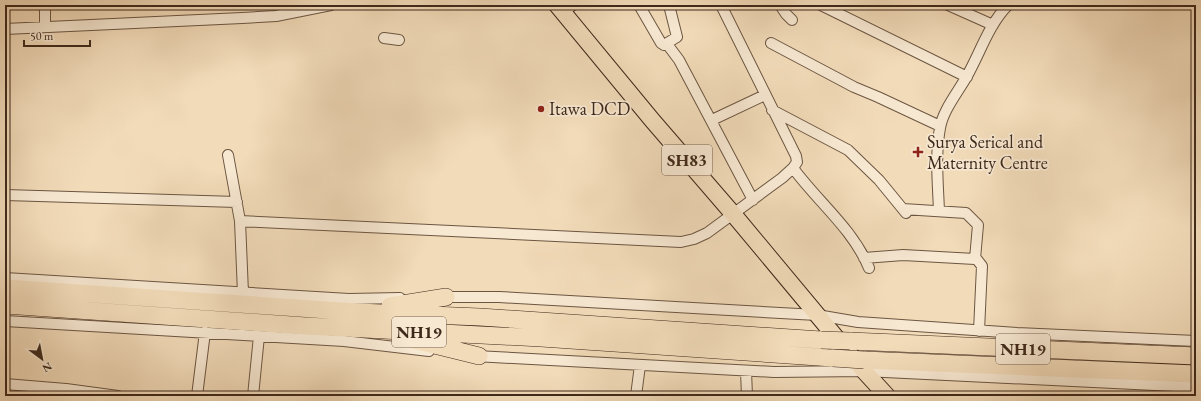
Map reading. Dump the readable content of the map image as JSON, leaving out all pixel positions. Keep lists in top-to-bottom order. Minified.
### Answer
{"streets":{"highway":["NH19"],"main road":["SH83"]},"crossings":[["SH83","NH19"]],"places":{"other":["Itawa DCD"],"health":["Surya Serical and Maternity Centre"]},"scale_bar":"50 m","north":"bottom right"}
